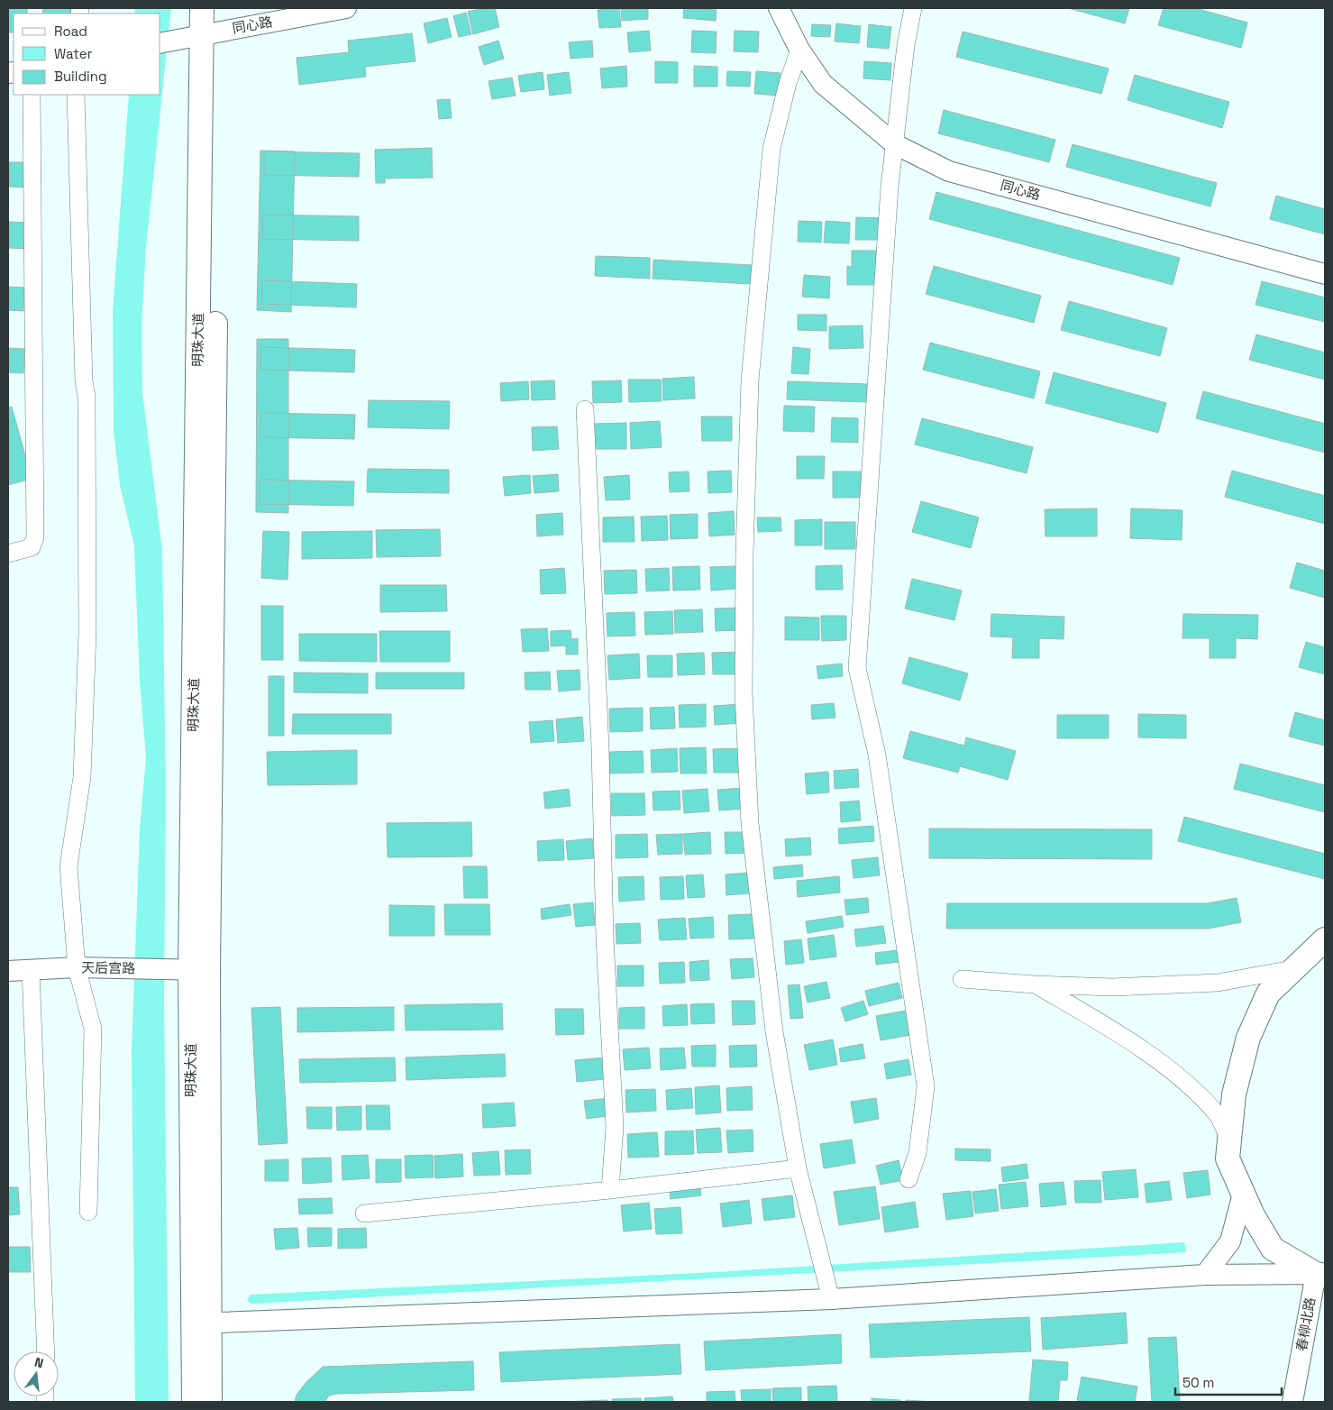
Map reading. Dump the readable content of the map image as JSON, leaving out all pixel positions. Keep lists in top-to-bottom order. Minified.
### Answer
{"streets":{"main road":["明珠大道"],"street":["同心路","天后宫路","春柳北路"]},"crossings":[["同心路","明珠大道"],["明珠大道","天后宫路"]],"legend":["Road","Water","Building"],"scale_bar":"50 m","north":"top"}
